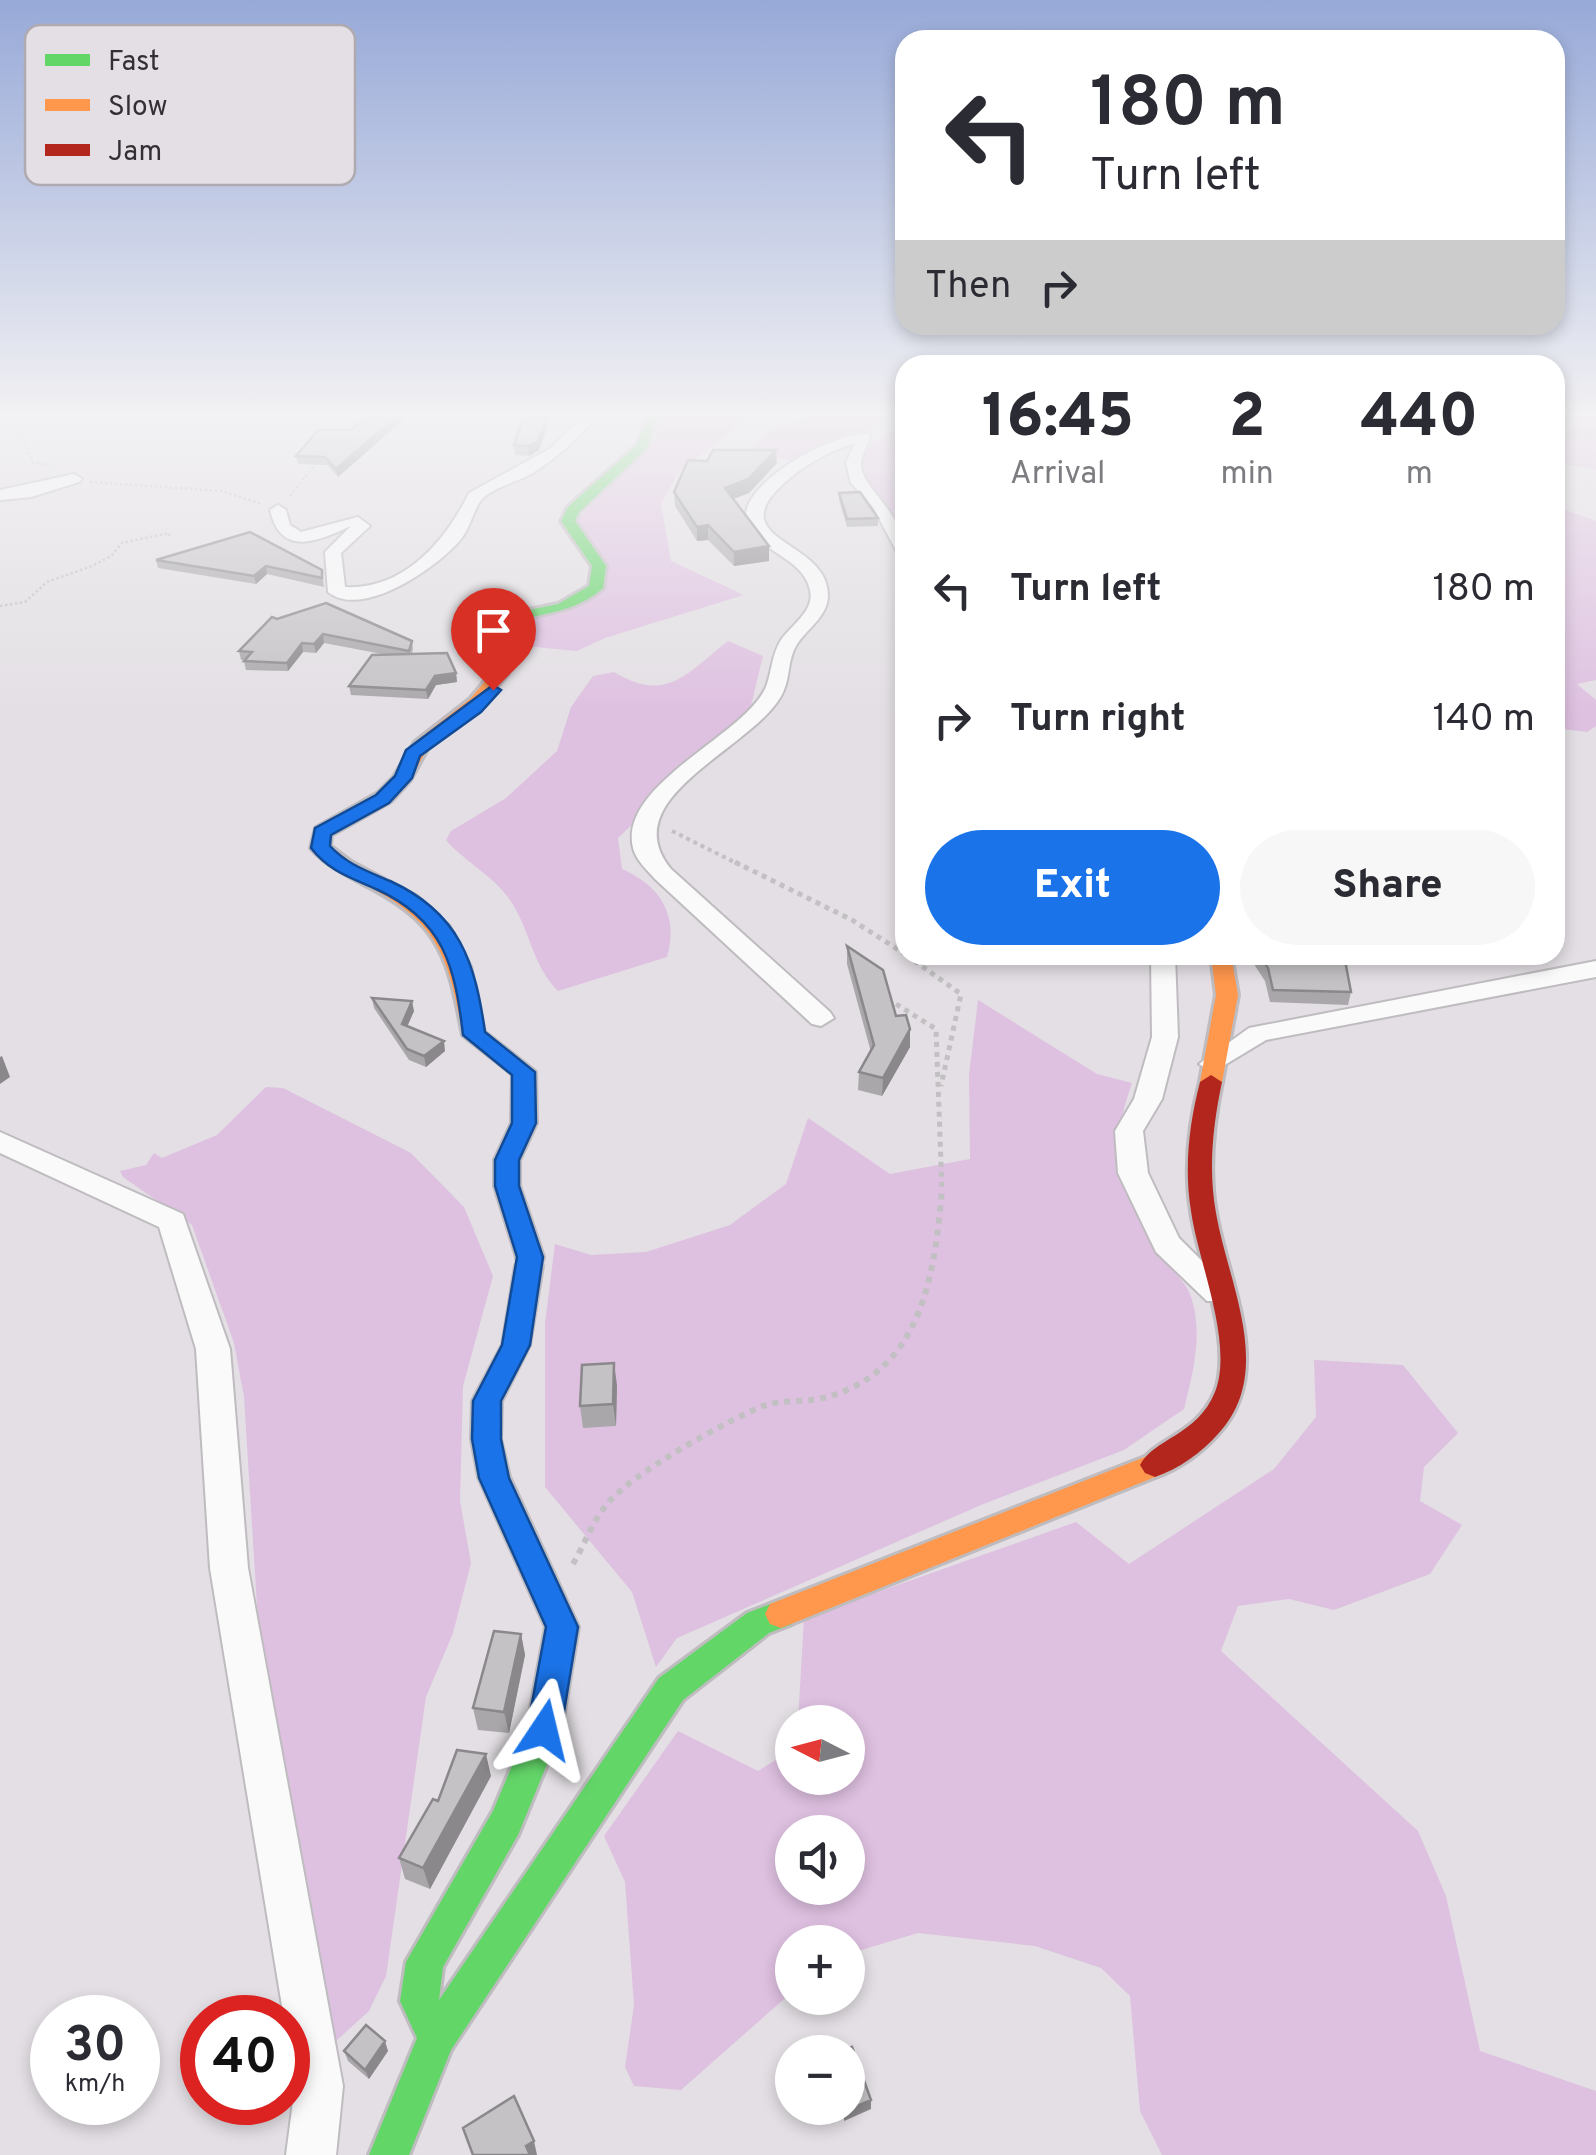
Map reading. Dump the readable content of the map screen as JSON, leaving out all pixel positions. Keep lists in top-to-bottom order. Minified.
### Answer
{"legend":["Fast","Slow","Jam"],"north":"left","page":{"turn":["180 m","Turn left"],"then":"Then","eta":["16:45","Arrival","2","min","440","m"],"list":[{"name":"Turn left","value":"180 m"},{"name":"Turn right","value":"140 m"}],"buttons":["Exit","Share"],"map_buttons":["+","−"],"speed":"30 km/h","limit":"40"}}
